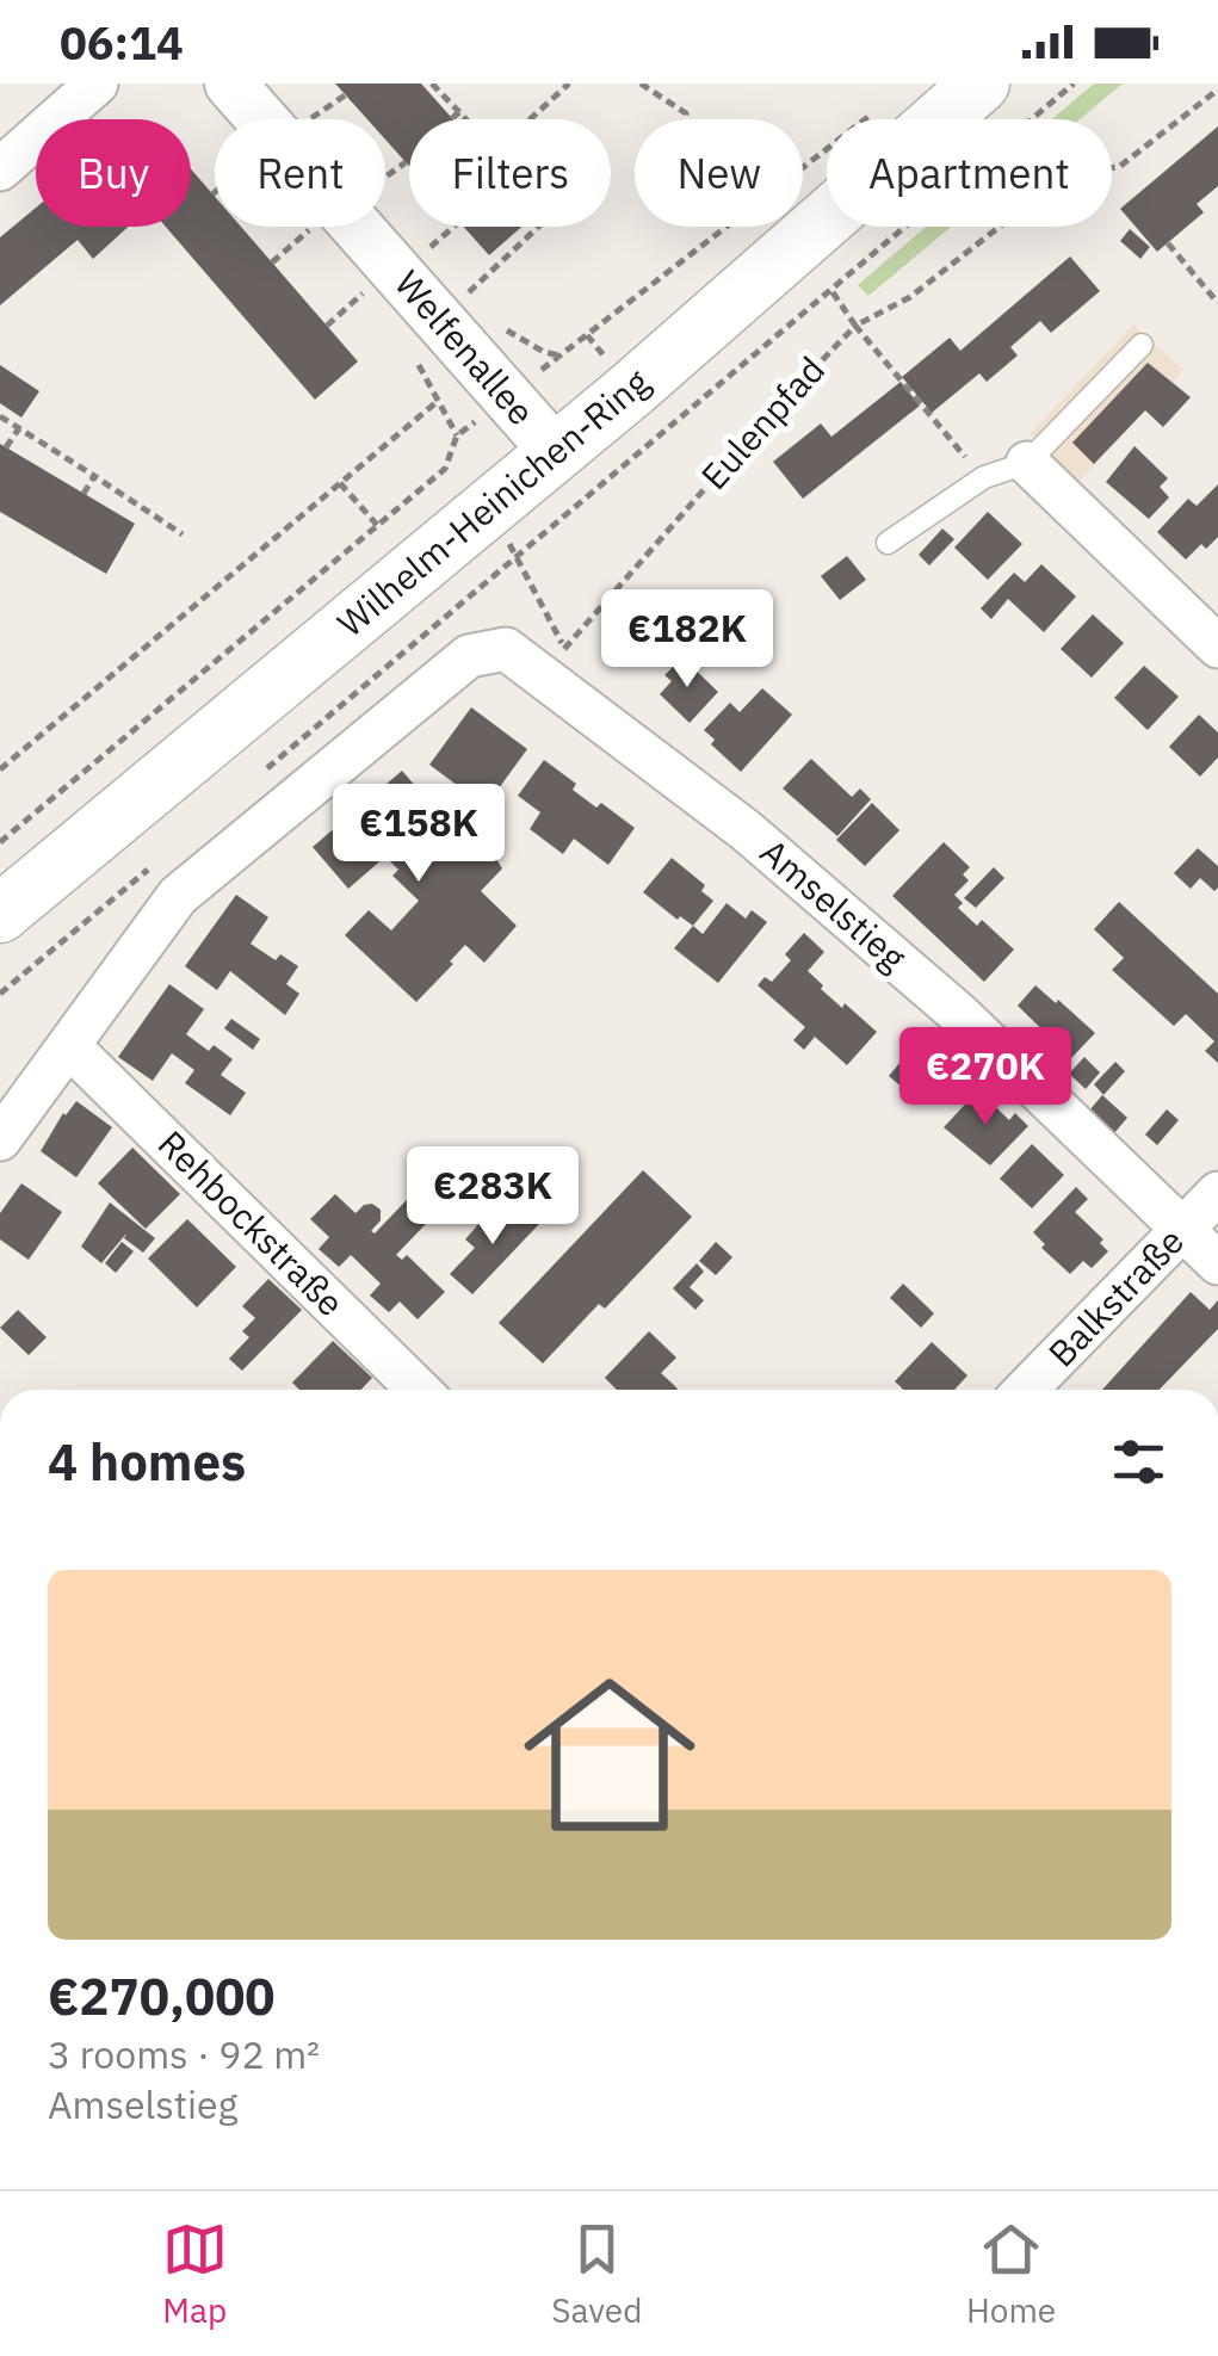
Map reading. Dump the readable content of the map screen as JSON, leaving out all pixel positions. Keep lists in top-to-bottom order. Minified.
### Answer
{"streets":{"main road":["Wilhelm-Heinichen-Ring"],"street":["Welfenallee","Amselstieg","Rehbockstraße","Balkstraße"],"path":["Eulenpfad"]},"crossings":[["Welfenallee","Wilhelm-Heinichen-Ring"],["Eulenpfad","Amselstieg"],["Amselstieg","Rehbockstraße"],["Amselstieg","Balkstraße"]],"page":{"status":"06:14","chip":["Buy","Rent","Filters","New","Apartment"],"price":["€182K","€158K","€270K","€283K"],"heading":"4 homes","list":[{"name":"€270,000","note":"3 rooms · 92 m² · Amselstieg"}],"tabs":["Map","Saved","Home"]}}
